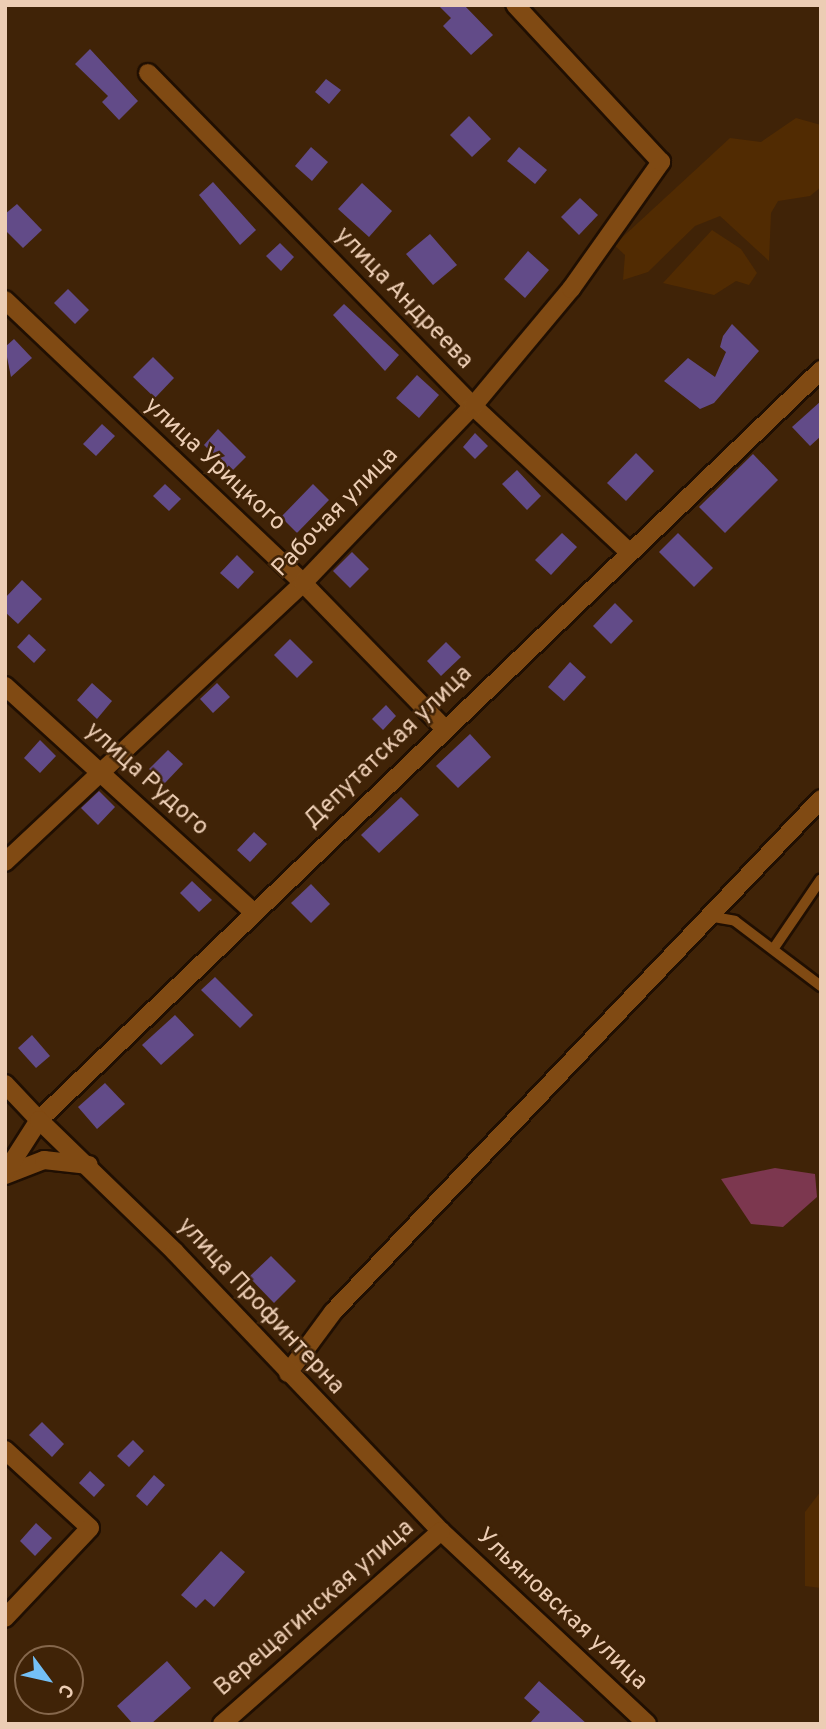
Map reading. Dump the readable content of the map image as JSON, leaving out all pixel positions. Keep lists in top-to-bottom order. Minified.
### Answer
{"streets":{"street":["улица Андреева","улица Урицкого","Рабочая улица","Депутатская улица","улица Рудого","улица Профинтерна","Верещагинская улица","Ульяновская улица"]},"crossings":[["улица Андреева","Рабочая улица"],["улица Андреева","Депутатская улица"],["улица Урицкого","Рабочая улица"],["улица Урицкого","Депутатская улица"],["Рабочая улица","улица Рудого"],["Депутатская улица","улица Рудого"],["Депутатская улица","улица Профинтерна"],["улица Профинтерна","Верещагинская улица"],["улица Профинтерна","Ульяновская улица"],["Верещагинская улица","Ульяновская улица"]],"north":"bottom right"}
